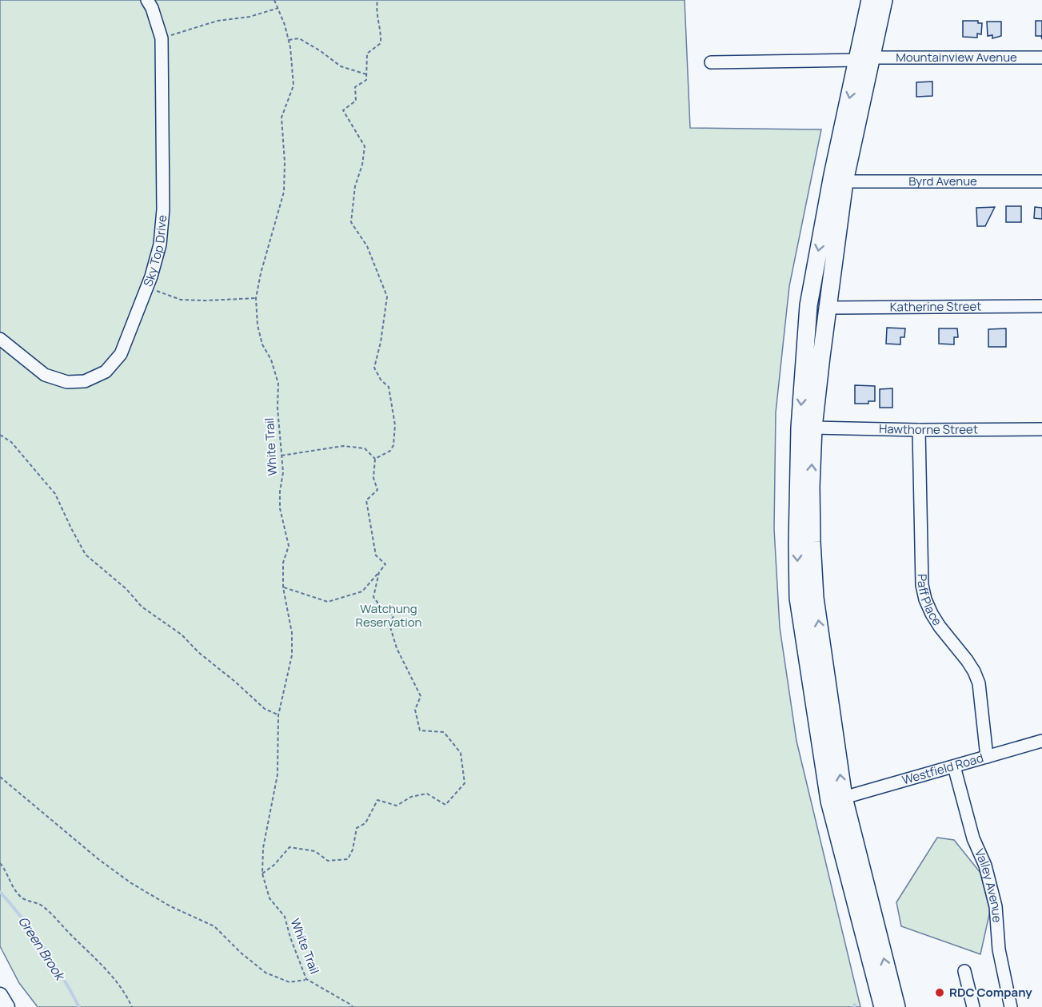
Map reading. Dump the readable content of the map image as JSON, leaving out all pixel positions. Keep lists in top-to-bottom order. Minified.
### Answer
{"streets":{"street":["Mountainview Avenue","Byrd Avenue","Sky Top Drive","Katherine Street","Hawthorne Street","Paff Place","Westfield Road","Valley Avenue"],"path":["White Trail"]},"crossings":[["Hawthorne Street","Paff Place"],["Paff Place","Westfield Road"],["Westfield Road","Valley Avenue"]],"water":["Green Brook"],"parks":["Watchung Reservation"],"places":["RDC Company"]}
